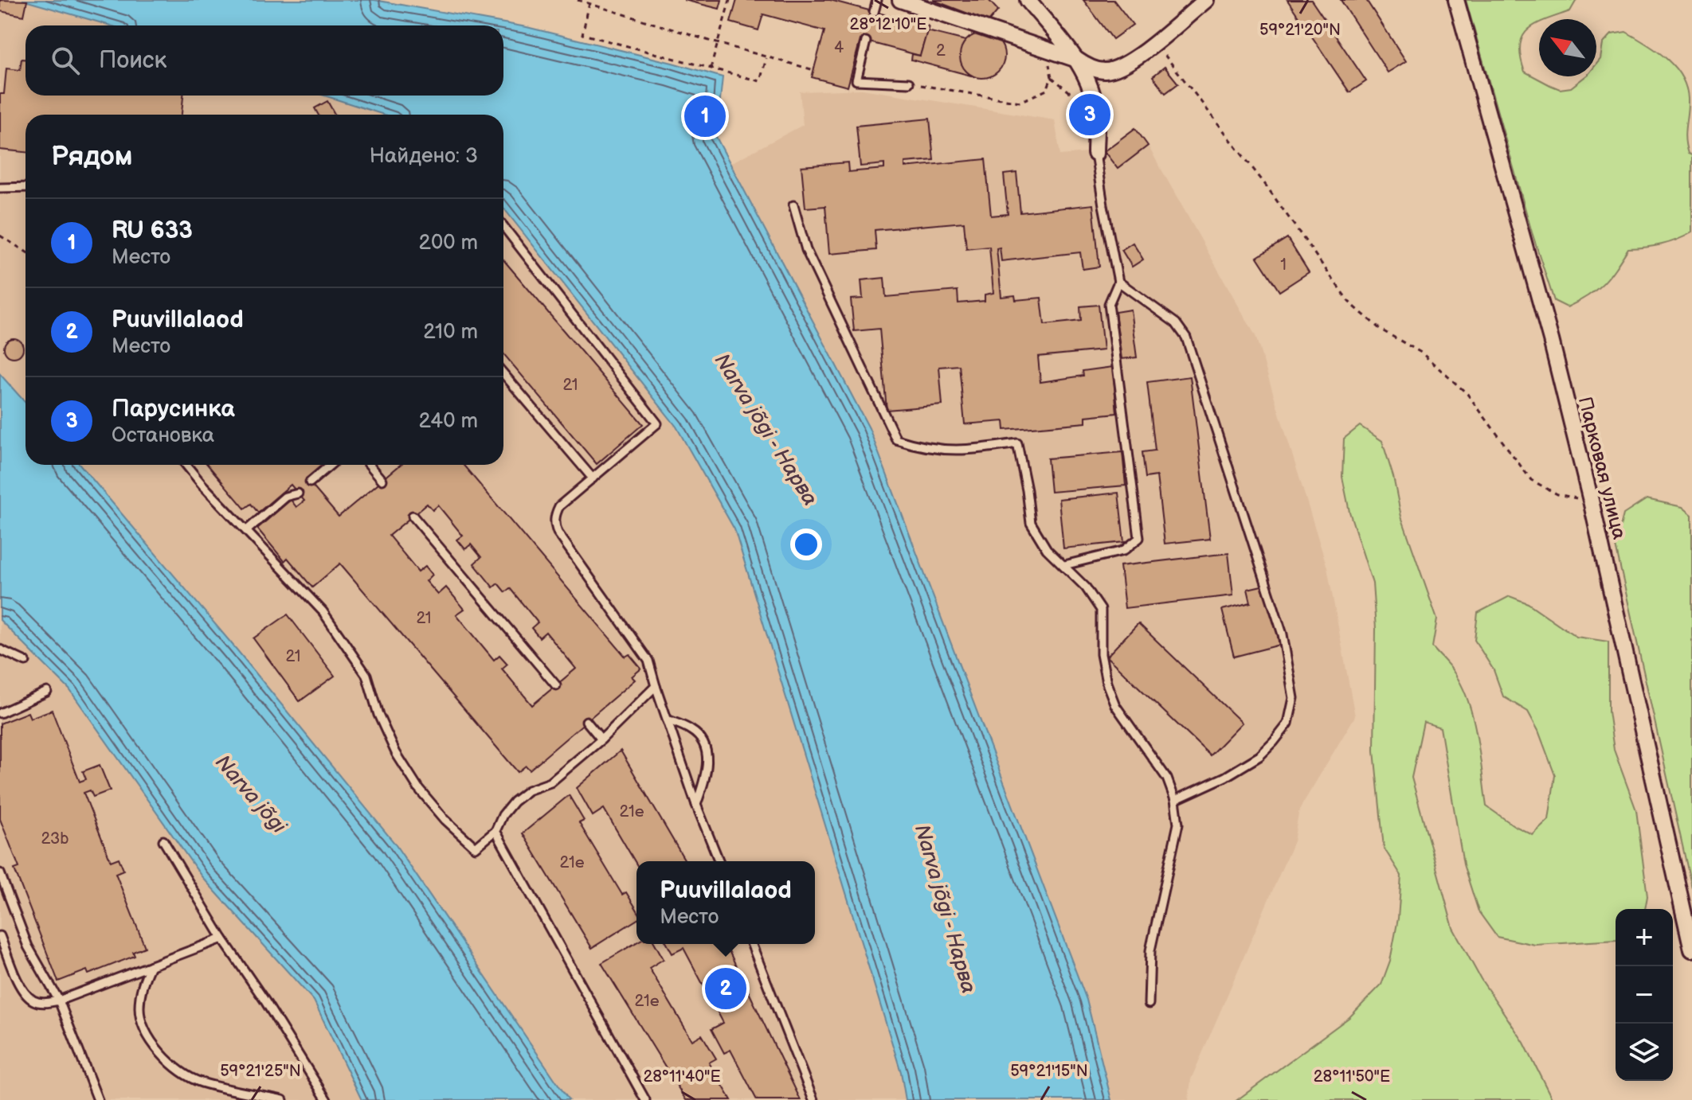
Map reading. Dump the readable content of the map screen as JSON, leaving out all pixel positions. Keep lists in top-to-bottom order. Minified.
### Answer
{"streets":{"street":["Парковая улица"]},"water":["Narva jõgi - Нарва","Narva jõgi"],"house_numbers":["4","2","1","21","21","21","21e","23b","21e","21e"],"north":"top left","page":{"search":"Поиск","pins":["3","1","2"],"heading":["Рядом","Найдено: 3"],"list":[{"mark":"1","name":"RU 633","note":"Место","value":"200 m"},{"mark":"2","name":"Puuvillalaod","note":"Место","value":"210 m"},{"mark":"3","name":"Парусинка","note":"Остановка","value":"240 m"}],"popup":["Puuvillalaod","Место"],"map_buttons":["+","−"]},"coordinates":["28°12'10\"E","59°21'20\"N","59°21'25\"N","59°21'15\"N","28°11'40\"E","28°11'50\"E"]}
